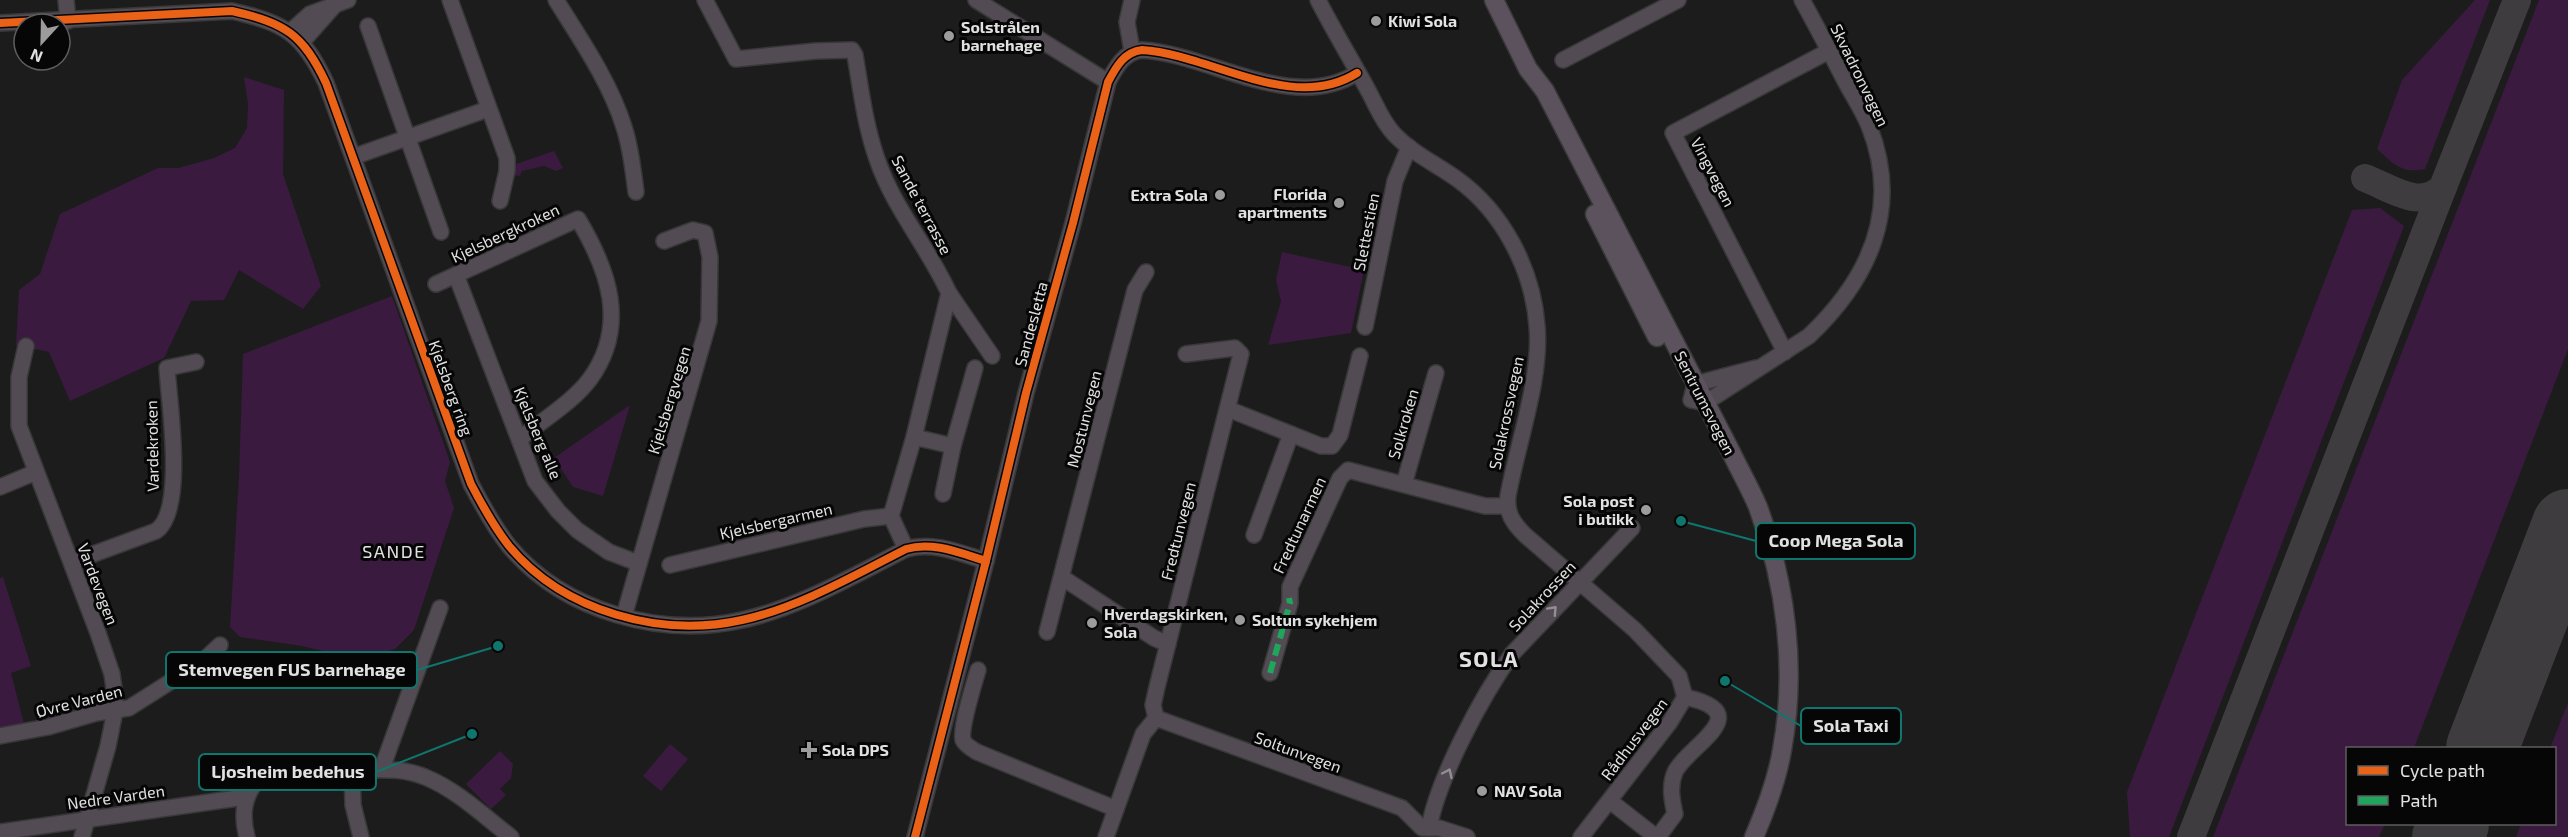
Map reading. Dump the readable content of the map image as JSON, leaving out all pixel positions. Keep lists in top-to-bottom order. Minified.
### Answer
{"streets":{"main road":["Sentrumsvegen"],"street":["Skvadronvegen","Vingvegen","Sande terrasse","Slettestien","Kjelsbergkroken","Sandesletta","Kjelsberg ring","Kjelsbergvegen","Solakrossvegen","Mostunvegen","Solkroken","Kjelsberg alle","Vardekroken","Kjelsbergarmen","Fredtunarmen","Fredtunvegen","Vardevegen","Solakrossen","Øvre Varden","Rådhusvegen","Soltunvegen","Nedre Varden"]},"crossings":[["Skvadronvegen","Vingvegen"],["Skvadronvegen","Sentrumsvegen"],["Slettestien","Solakrossvegen"],["Kjelsbergkroken","Kjelsberg alle"],["Sandesletta","Kjelsberg ring"],["Kjelsberg ring","Kjelsbergvegen"],["Kjelsbergvegen","Kjelsberg alle"],["Solakrossvegen","Solkroken"],["Solkroken","Fredtunarmen"],["Vardekroken","Vardevegen"],["Fredtunvegen","Soltunvegen"],["Vardevegen","Øvre Varden"],["Vardevegen","Nedre Varden"],["Solakrossen","Soltunvegen"]],"one_way":["Solakrossen"],"districts":["SANDE","SOLA"],"places":{"other":["Kiwi Sola","Solstrålen barnehage","Extra Sola","Florida apartments","Sola post i butikk","Coop Mega Sola","Soltun sykehjem","Hverdagskirken, Sola","Stemvegen FUS barnehage","Sola Taxi","Ljosheim bedehus","NAV Sola"],"health":["Sola DPS"]},"legend":["Cycle path","Path"],"north":"bottom"}
